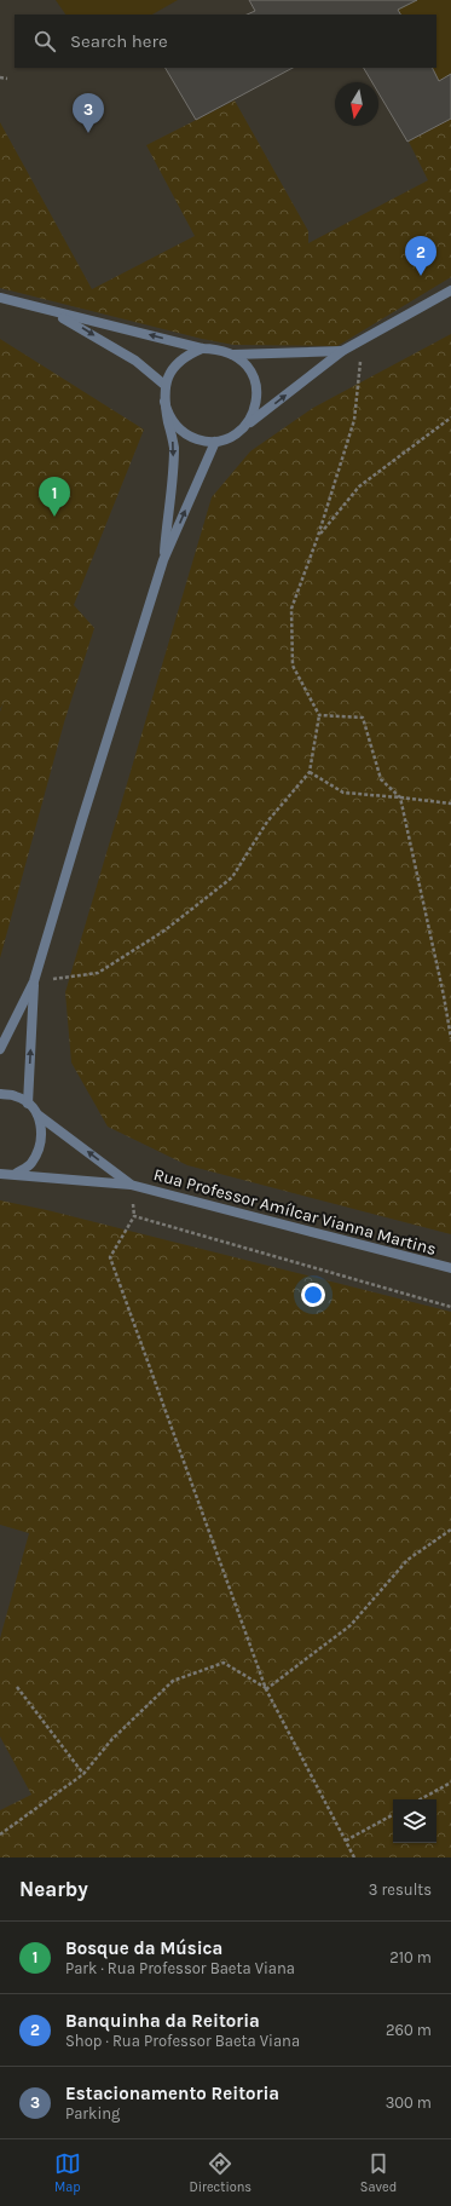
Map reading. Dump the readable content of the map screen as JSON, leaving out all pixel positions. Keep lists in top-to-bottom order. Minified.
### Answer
{"streets":{"street":["Rua Professor Amílcar Vianna Martins"]},"north":"bottom","page":{"search":"Search here","pins":["3","2","1"],"heading":["Nearby","3 results"],"list":[{"mark":"1","name":"Bosque da Música","note":"Park · Rua Professor Baeta Viana","value":"210 m"},{"mark":"2","name":"Banquinha da Reitoria","note":"Shop · Rua Professor Baeta Viana","value":"260 m"},{"mark":"3","name":"Estacionamento Reitoria","note":"Parking","value":"300 m"}],"nav":["Map","Directions","Saved"]}}
